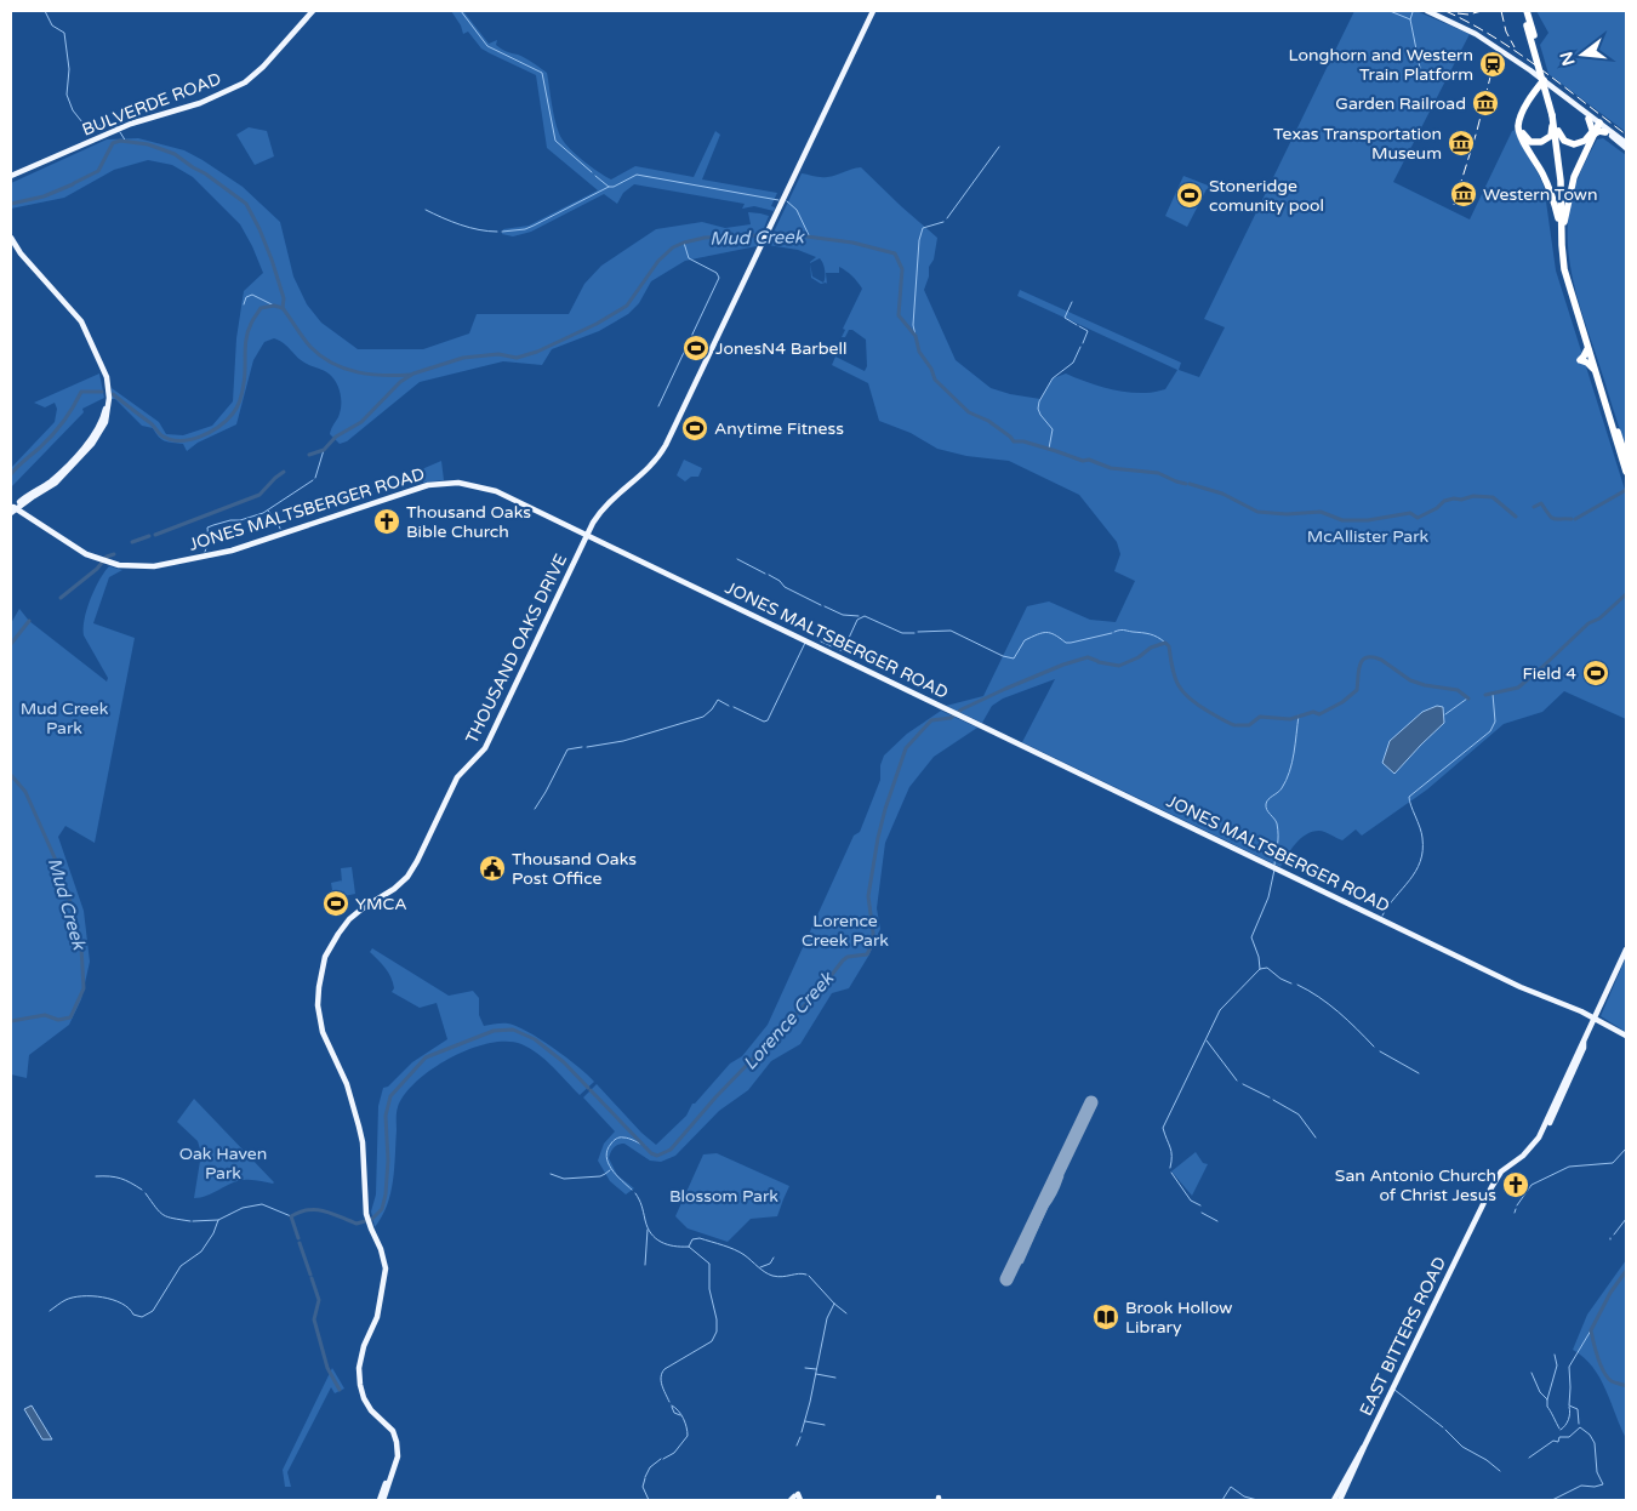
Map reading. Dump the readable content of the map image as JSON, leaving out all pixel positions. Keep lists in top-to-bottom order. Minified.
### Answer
{"streets":{"main road":["BULVERDE ROAD","JONES MALTSBERGER ROAD","THOUSAND OAKS DRIVE","EAST BITTERS ROAD"]},"crossings":[["JONES MALTSBERGER ROAD","THOUSAND OAKS DRIVE"],["JONES MALTSBERGER ROAD","EAST BITTERS ROAD"]],"water":["Mud Creek","Lorence Creek"],"parks":["McAllister Park","Mud Creek Park","Lorence Creek Park","Oak Haven Park","Blossom Park"],"places":{"station":["Longhorn and Western Train Platform"],"museum":["Garden Railroad","Texas Transportation Museum","Western Town"],"sports":["Stoneridge comunity pool","JonesN4 Barbell","Anytime Fitness","Field 4","YMCA"],"church":["Thousand Oaks Bible Church","San Antonio Church of Christ Jesus"],"public building":["Thousand Oaks Post Office"],"library":["Brook Hollow Library"]},"north":"left"}
